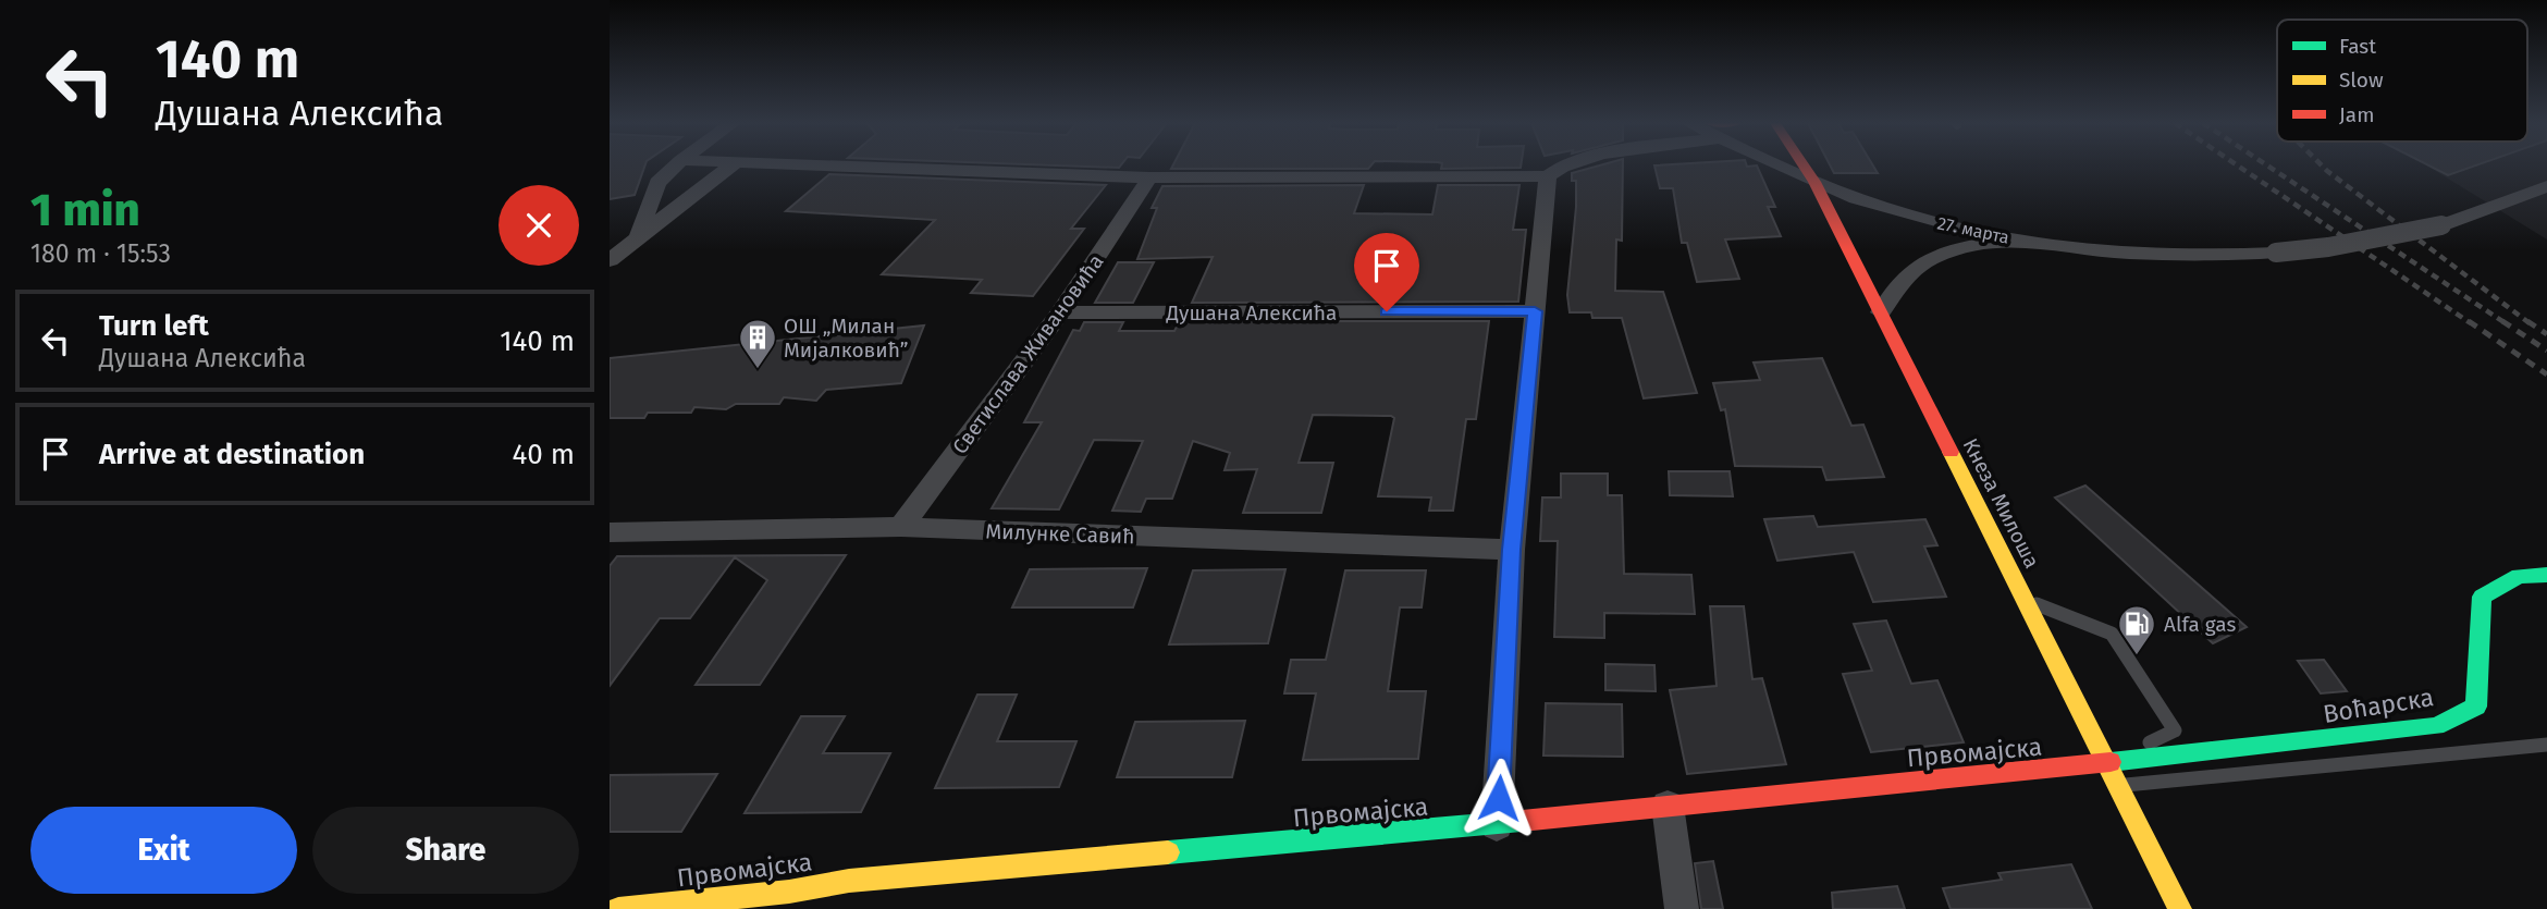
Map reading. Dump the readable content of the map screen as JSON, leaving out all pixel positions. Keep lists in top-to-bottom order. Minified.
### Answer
{"streets":{"street":["27. марта","Душана Алексића","Светислава Живановића","Кнеза Милоша","Милунке Савић","Воћарска","Првомајска"]},"crossings":[["27. марта","Кнеза Милоша"],["Душана Алексића","Светислава Живановића"],["Светислава Живановића","Милунке Савић"],["Кнеза Милоша","Воћарска"],["Кнеза Милоша","Првомајска"],["Воћарска","Првомајска"]],"places":{"building":["ОШ „Милан Мијалковић”"],"fuel station":["Alfa gas"]},"legend":["Fast","Slow","Jam"],"page":{"turn":["140 m","Душана Алексића"],"heading":["1 min","180 m · 15:53"],"list":[{"name":"Turn left","note":"Душана Алексића","value":"140 m"},{"name":"Arrive at destination","value":"40 m"}],"buttons":["Exit","Share"]}}
